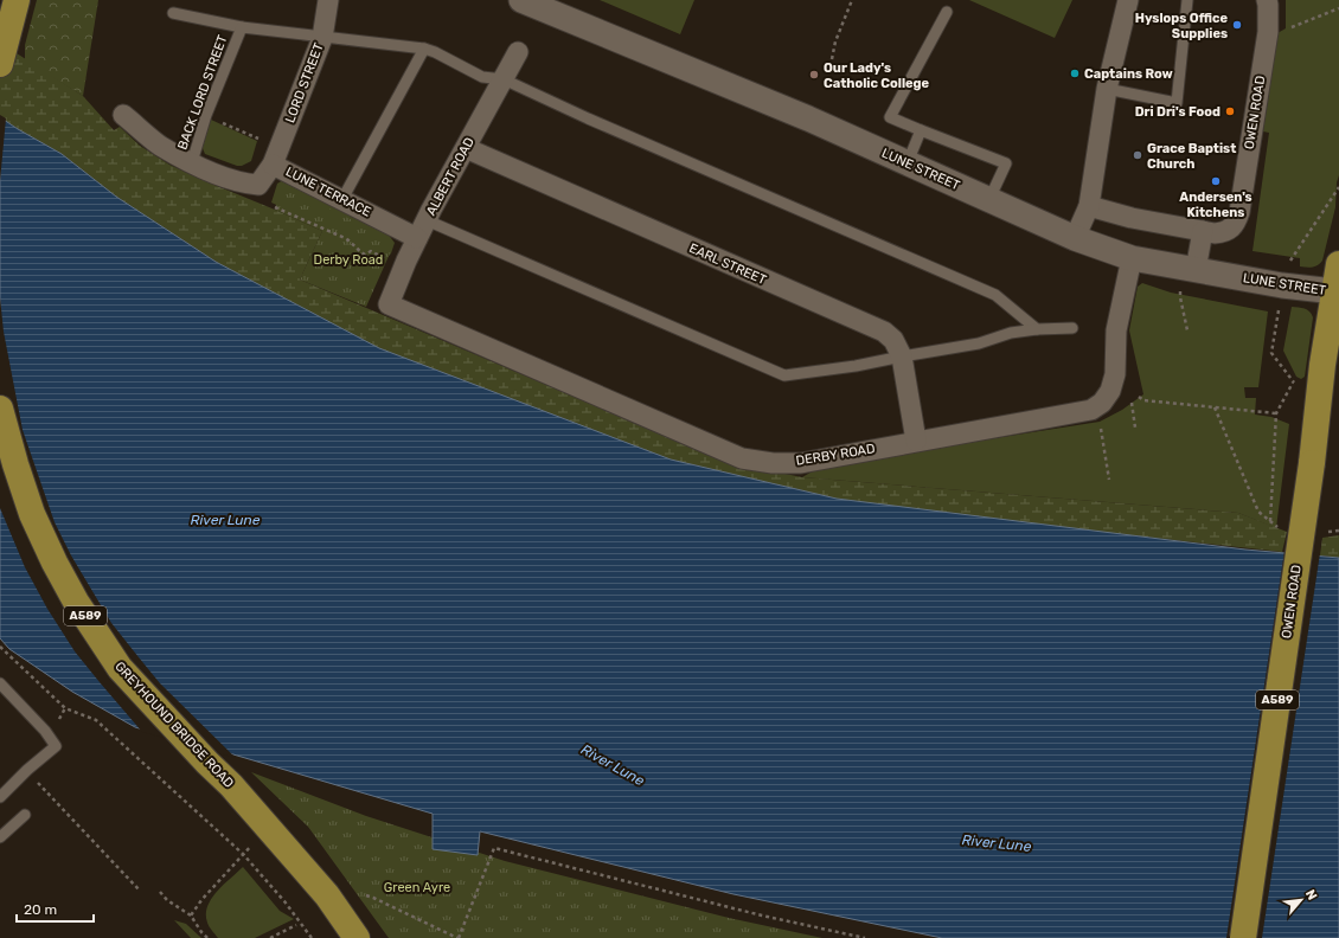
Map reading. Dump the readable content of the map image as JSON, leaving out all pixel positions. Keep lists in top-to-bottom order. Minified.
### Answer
{"streets":{"main road":["OWEN ROAD","A589","GREYHOUND BRIDGE ROAD"],"street":["LORD STREET","LUNE STREET","ALBERT ROAD","LUNE TERRACE","EARL STREET","DERBY ROAD"],"lane":["BACK LORD STREET"]},"crossings":[["LORD STREET","BACK LORD STREET"],["LORD STREET","LUNE TERRACE"],["BACK LORD STREET","ALBERT ROAD"],["BACK LORD STREET","LUNE TERRACE"],["OWEN ROAD","LUNE STREET"],["LUNE STREET","DERBY ROAD"],["ALBERT ROAD","LUNE TERRACE"],["ALBERT ROAD","EARL STREET"],["ALBERT ROAD","DERBY ROAD"],["EARL STREET","DERBY ROAD"]],"water":["River Lune"],"parks":["Derby Road","Green Ayre"],"places":["Hyslops Office Supplies","Captains Row","Our Lady's Catholic College","Dri Dri's Food","Grace Baptist Church","Andersen's Kitchens"],"scale_bar":"20 m","north":"top right"}
